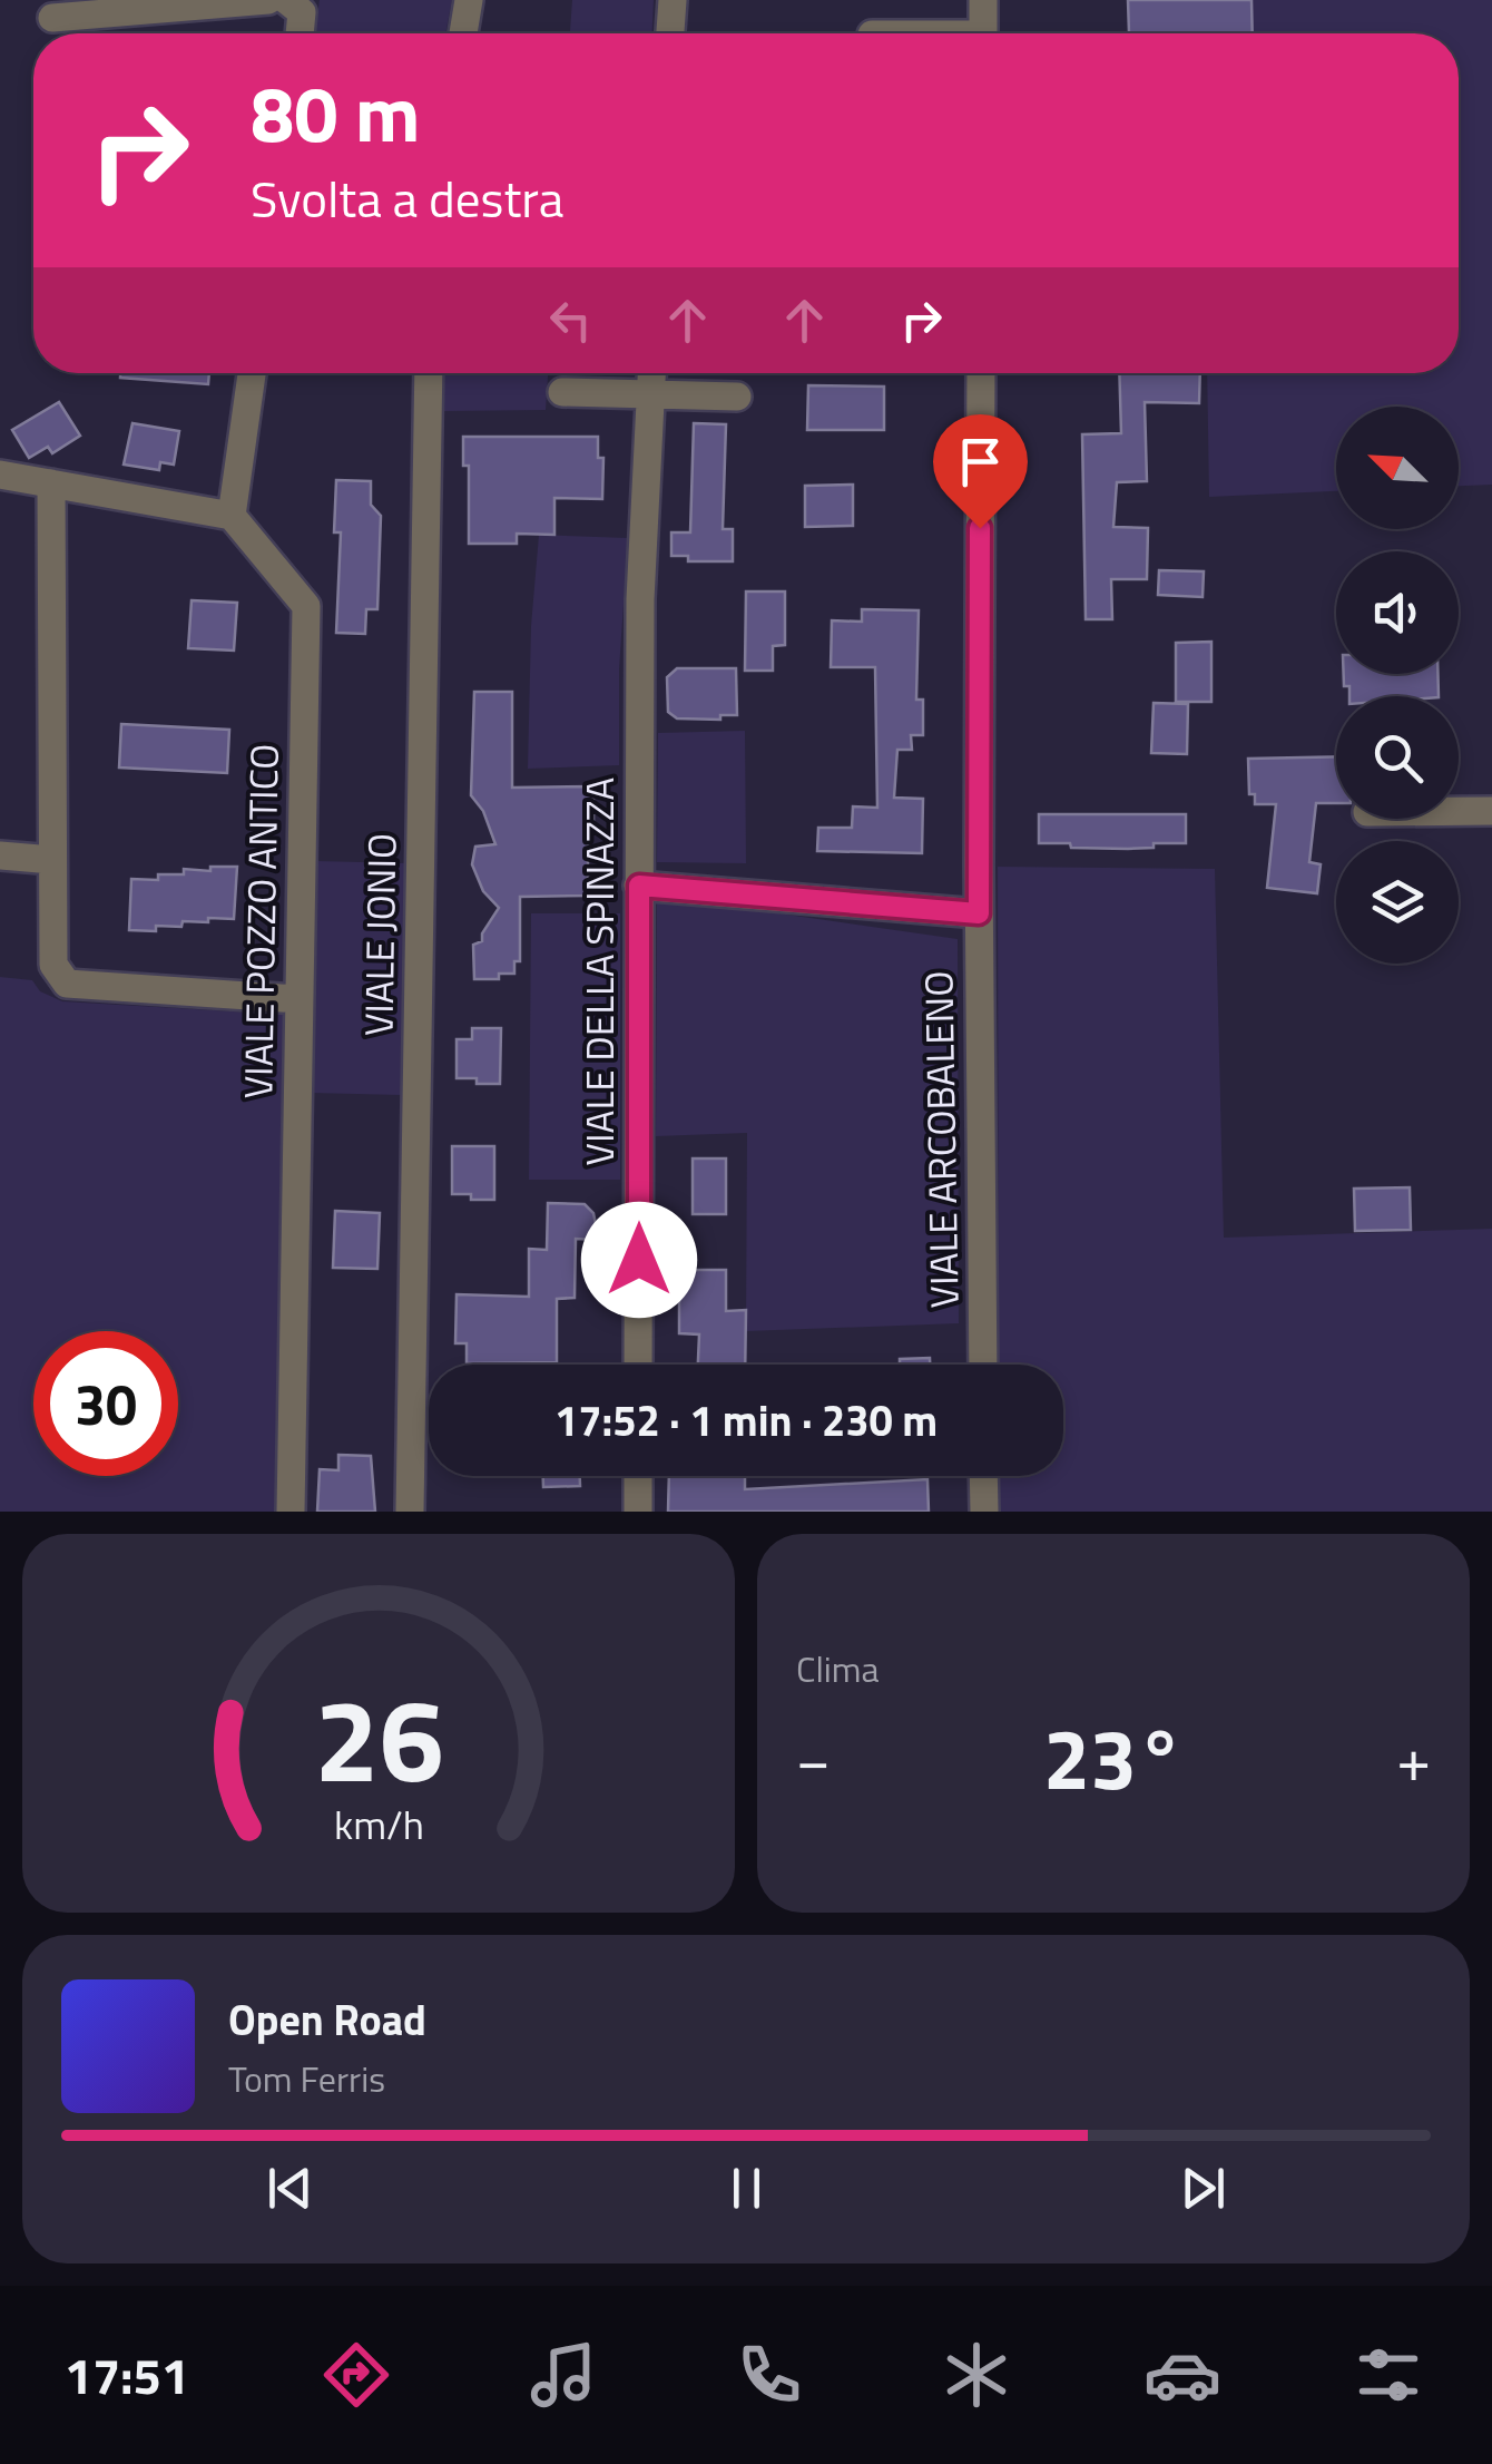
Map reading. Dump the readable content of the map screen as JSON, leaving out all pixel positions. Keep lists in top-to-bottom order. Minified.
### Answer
{"streets":{"street":["VIALE POZZO ANTICO","VIALE JONIO","VIALE DELLA SPINAZZA","VIALE ARCOBALENO"]},"north":"top left","page":{"turn":["80 m","Svolta a destra"],"limit":"30","trip":"17:52 · 1 min · 230 m","tile":"Clima","heat":["−","23°","+"],"song":["Open Road","Tom Ferris"],"tabs":"17:51","gauge":["26","km/h"]}}
